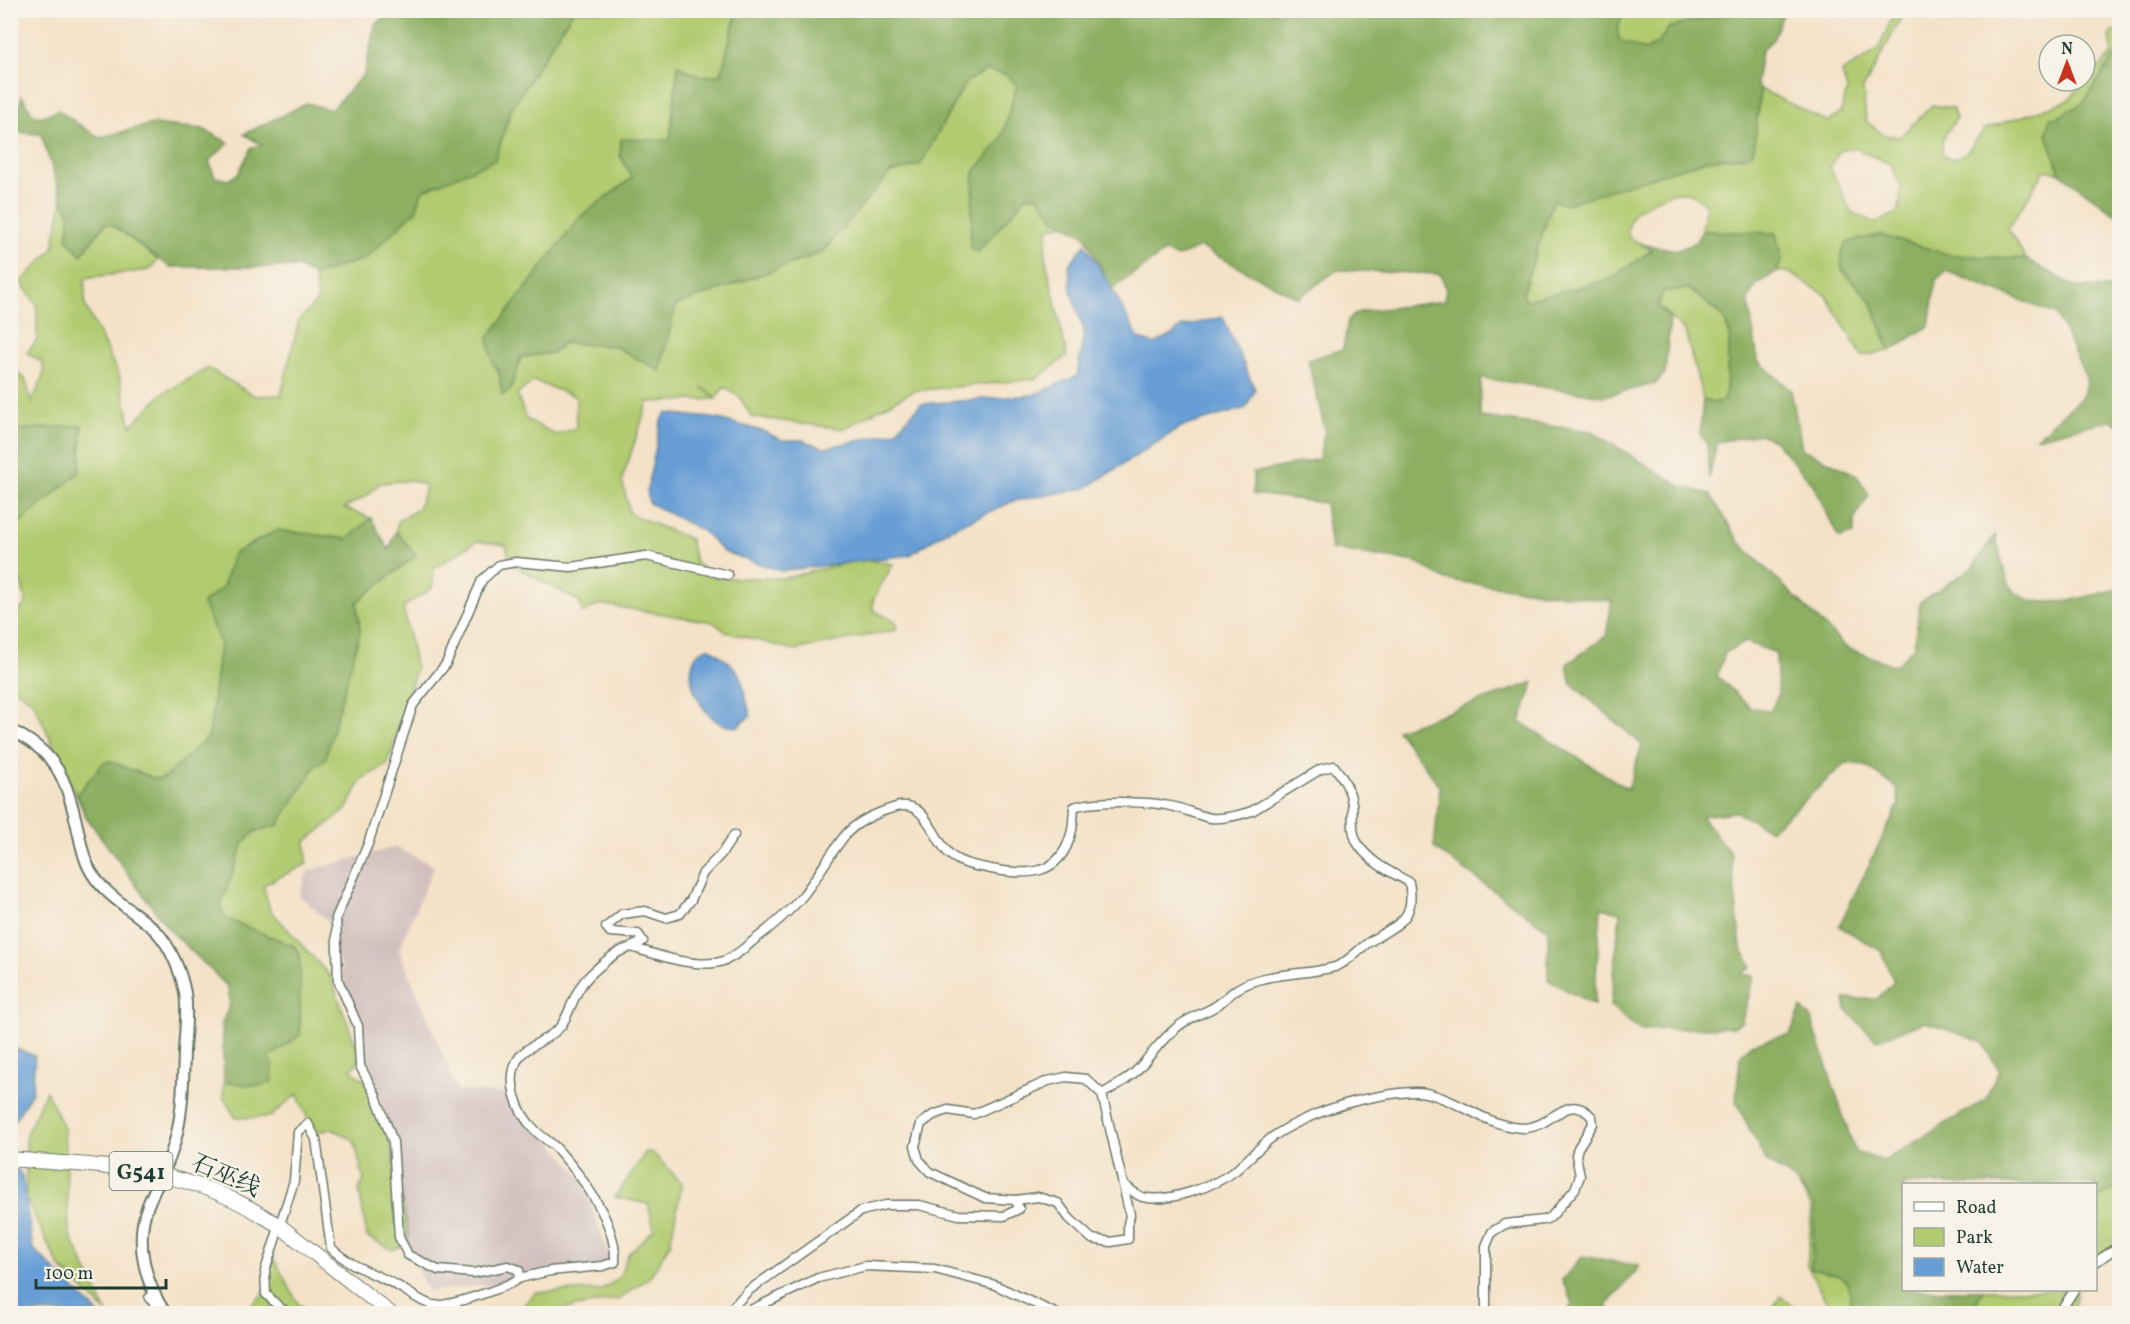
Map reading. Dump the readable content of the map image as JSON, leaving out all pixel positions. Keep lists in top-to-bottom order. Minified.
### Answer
{"streets":{"highway":["G541","石巫线"]},"legend":["Road","Park","Water"],"scale_bar":"100 m","north":"top"}
